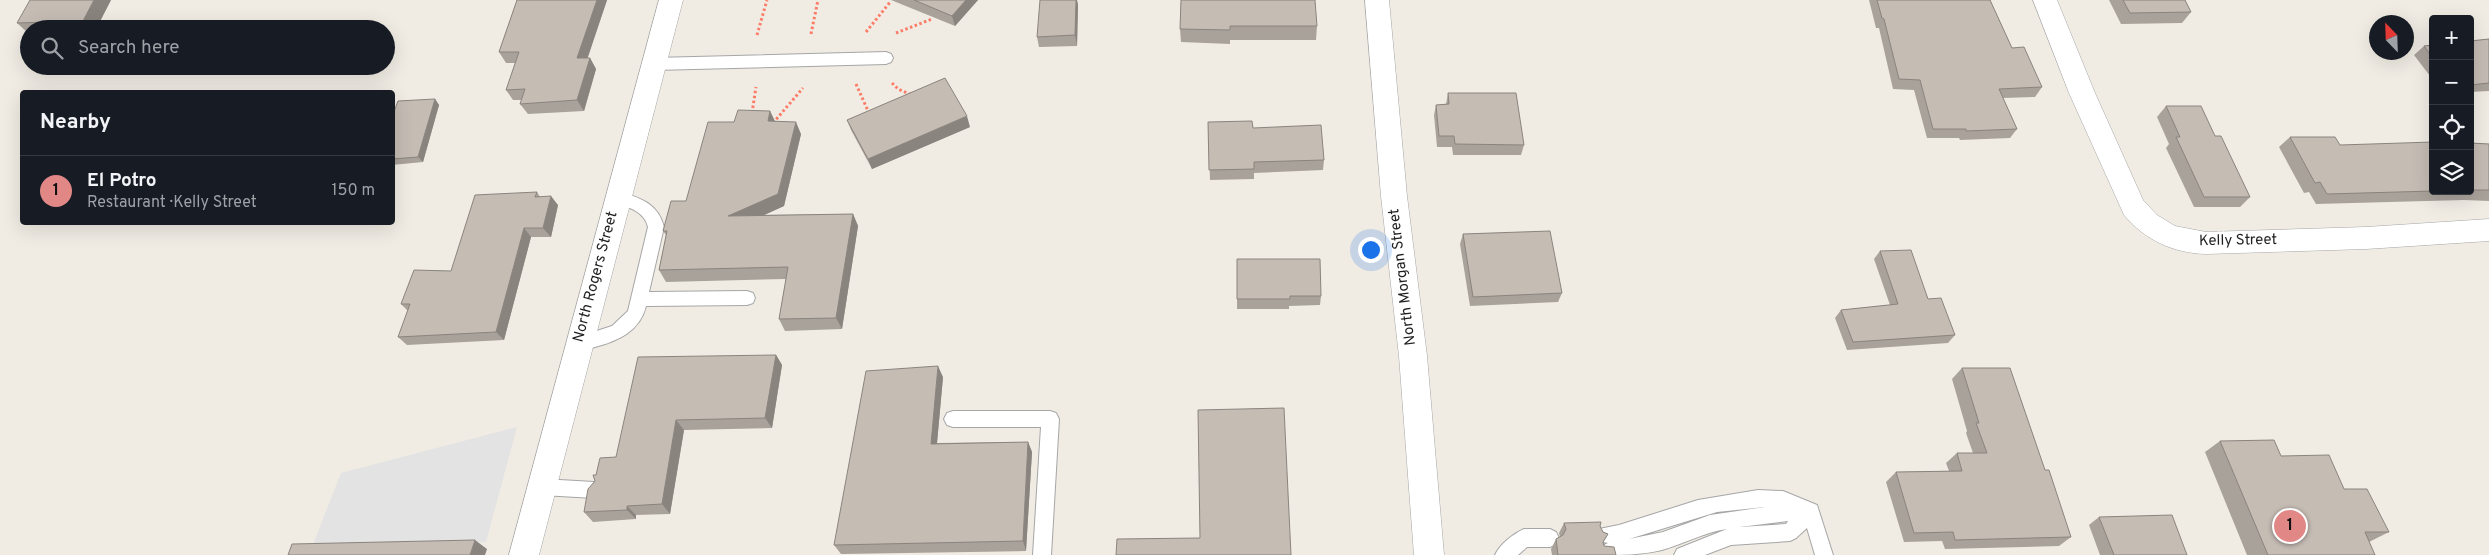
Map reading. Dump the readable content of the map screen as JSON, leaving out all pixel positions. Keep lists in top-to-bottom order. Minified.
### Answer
{"streets":{"street":["Kelly Street","North Rogers Street","North Morgan Street"]},"north":"top left","page":{"map_buttons":["+","−"],"search":"Search here","heading":"Nearby","list":[{"mark":"1","name":"El Potro","note":"Restaurant · Kelly Street","value":"150 m"}],"pins":"1"}}
